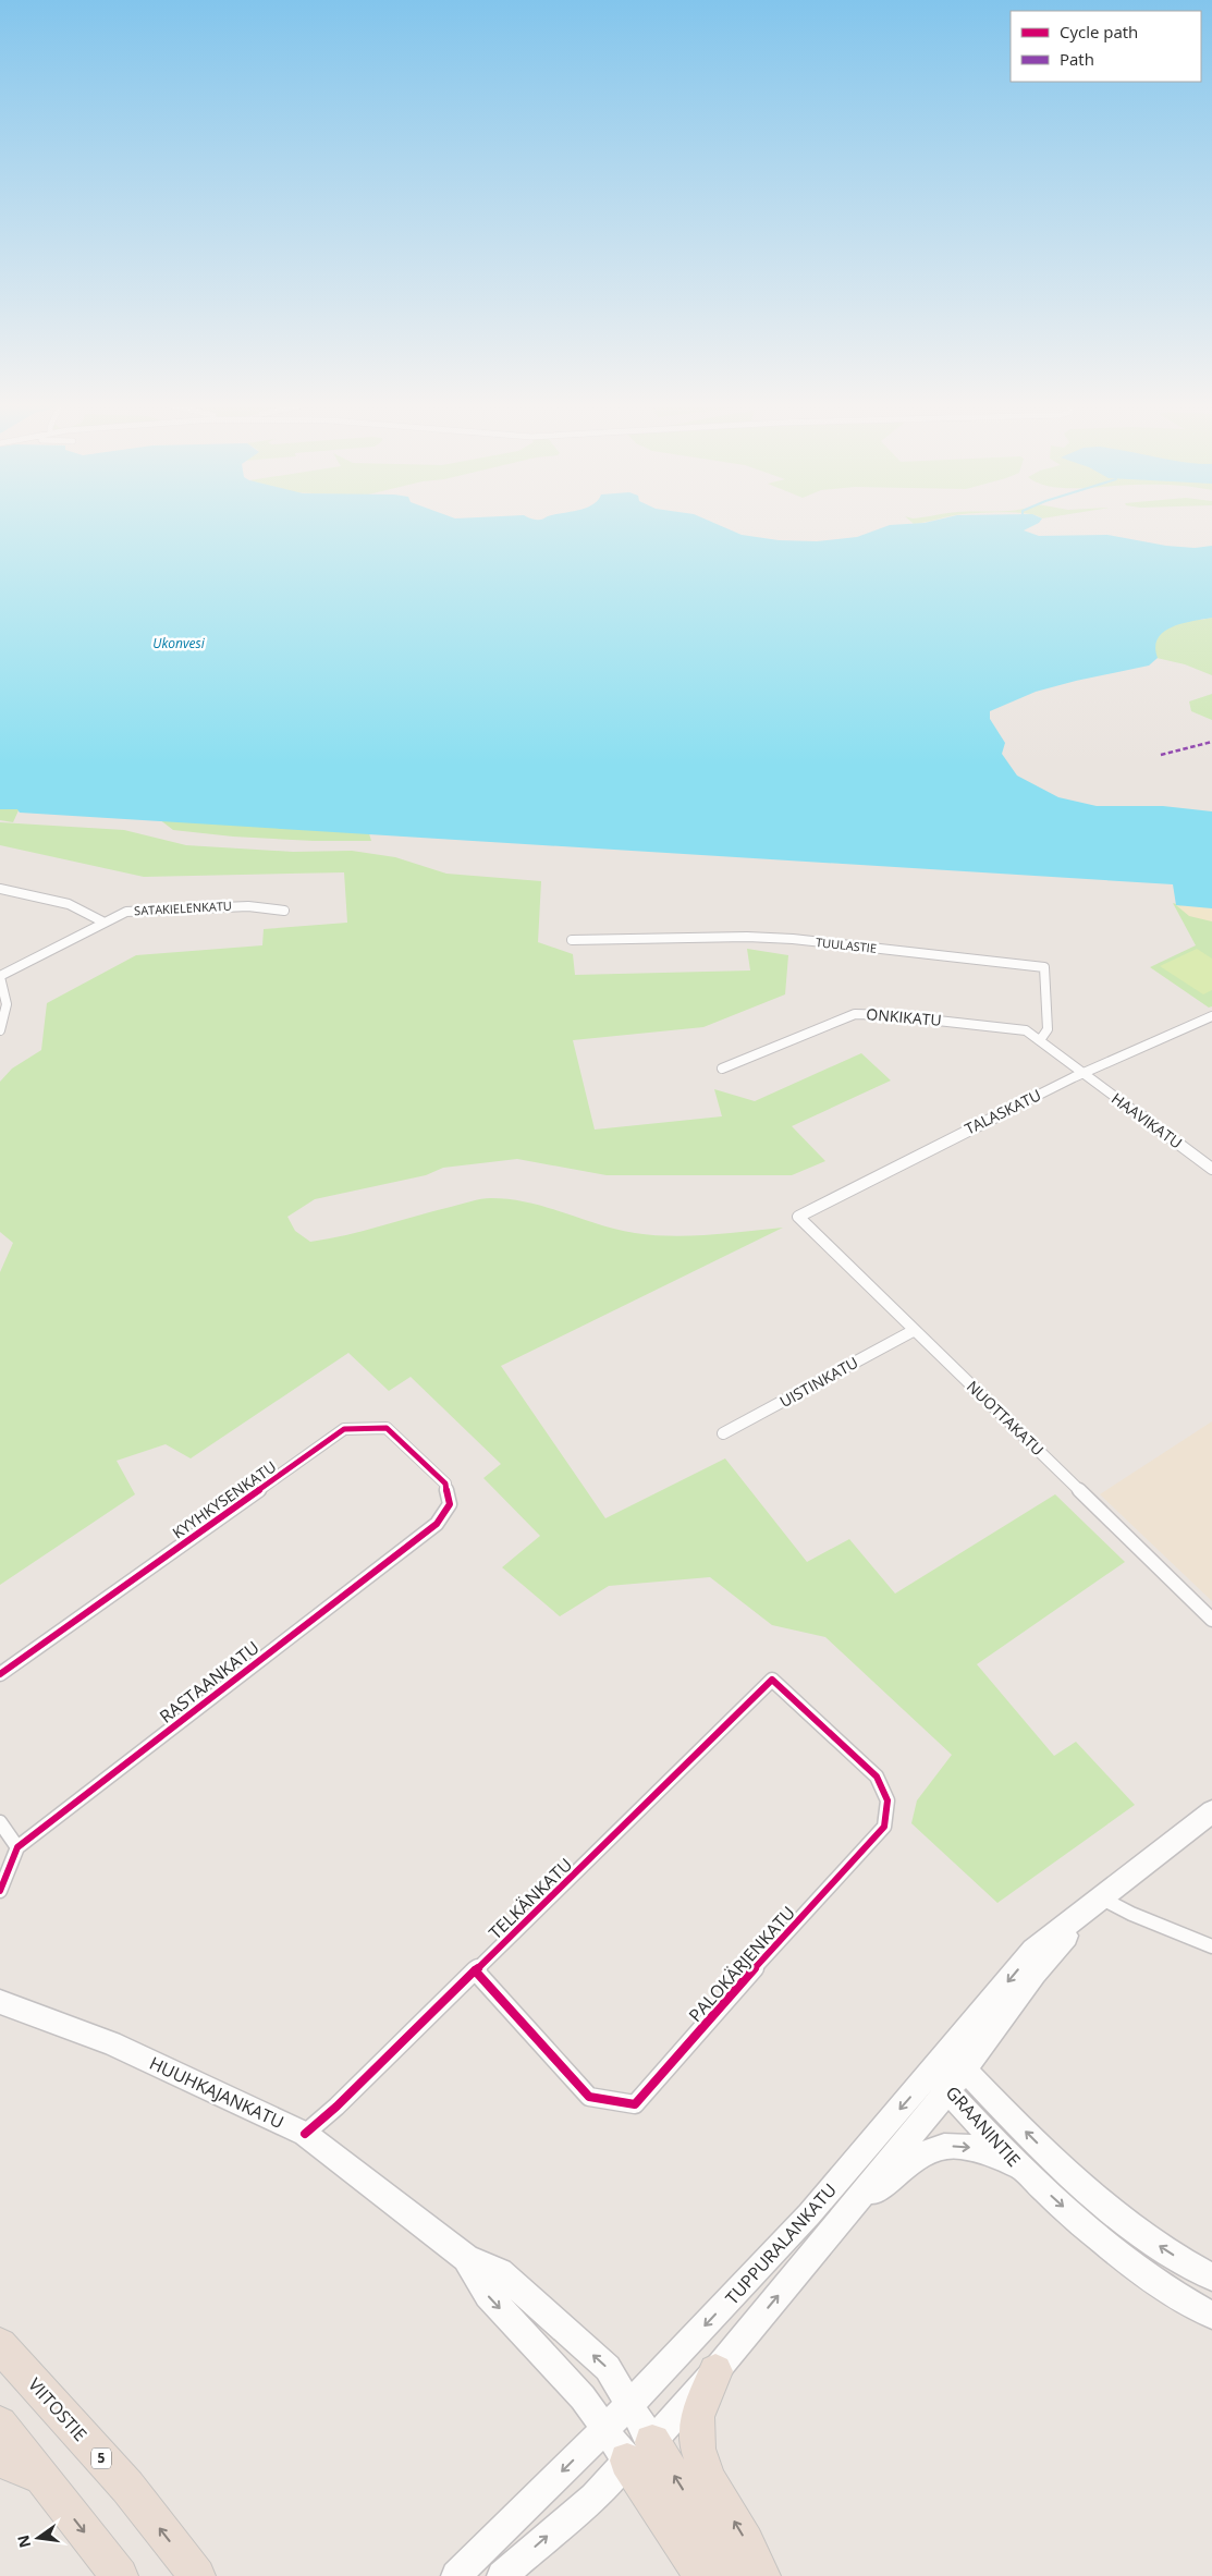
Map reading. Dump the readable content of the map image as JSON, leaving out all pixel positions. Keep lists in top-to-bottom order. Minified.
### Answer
{"streets":{"highway":["VIITOSTIE","5"],"street":["SATAKIELENKATU","TUULASTIE","ONKIKATU","TALASKATU","HAAVIKATU","UISTINKATU","NUOTTAKATU","KYYHKYSENKATU","RASTAANKATU","TELKÄNKATU","PALOKÄRJENKATU","HUUHKAJANKATU","GRAANINTIE","TUPPURALANKATU"]},"crossings":[["TUULASTIE","ONKIKATU"],["ONKIKATU","TALASKATU"],["ONKIKATU","HAAVIKATU"],["TALASKATU","HAAVIKATU"],["TALASKATU","NUOTTAKATU"],["UISTINKATU","NUOTTAKATU"],["KYYHKYSENKATU","RASTAANKATU"],["TELKÄNKATU","PALOKÄRJENKATU"],["TELKÄNKATU","HUUHKAJANKATU"],["HUUHKAJANKATU","TUPPURALANKATU"],["GRAANINTIE","TUPPURALANKATU"]],"water":["Ukonvesi"],"legend":["Cycle path","Path"],"north":"left"}
